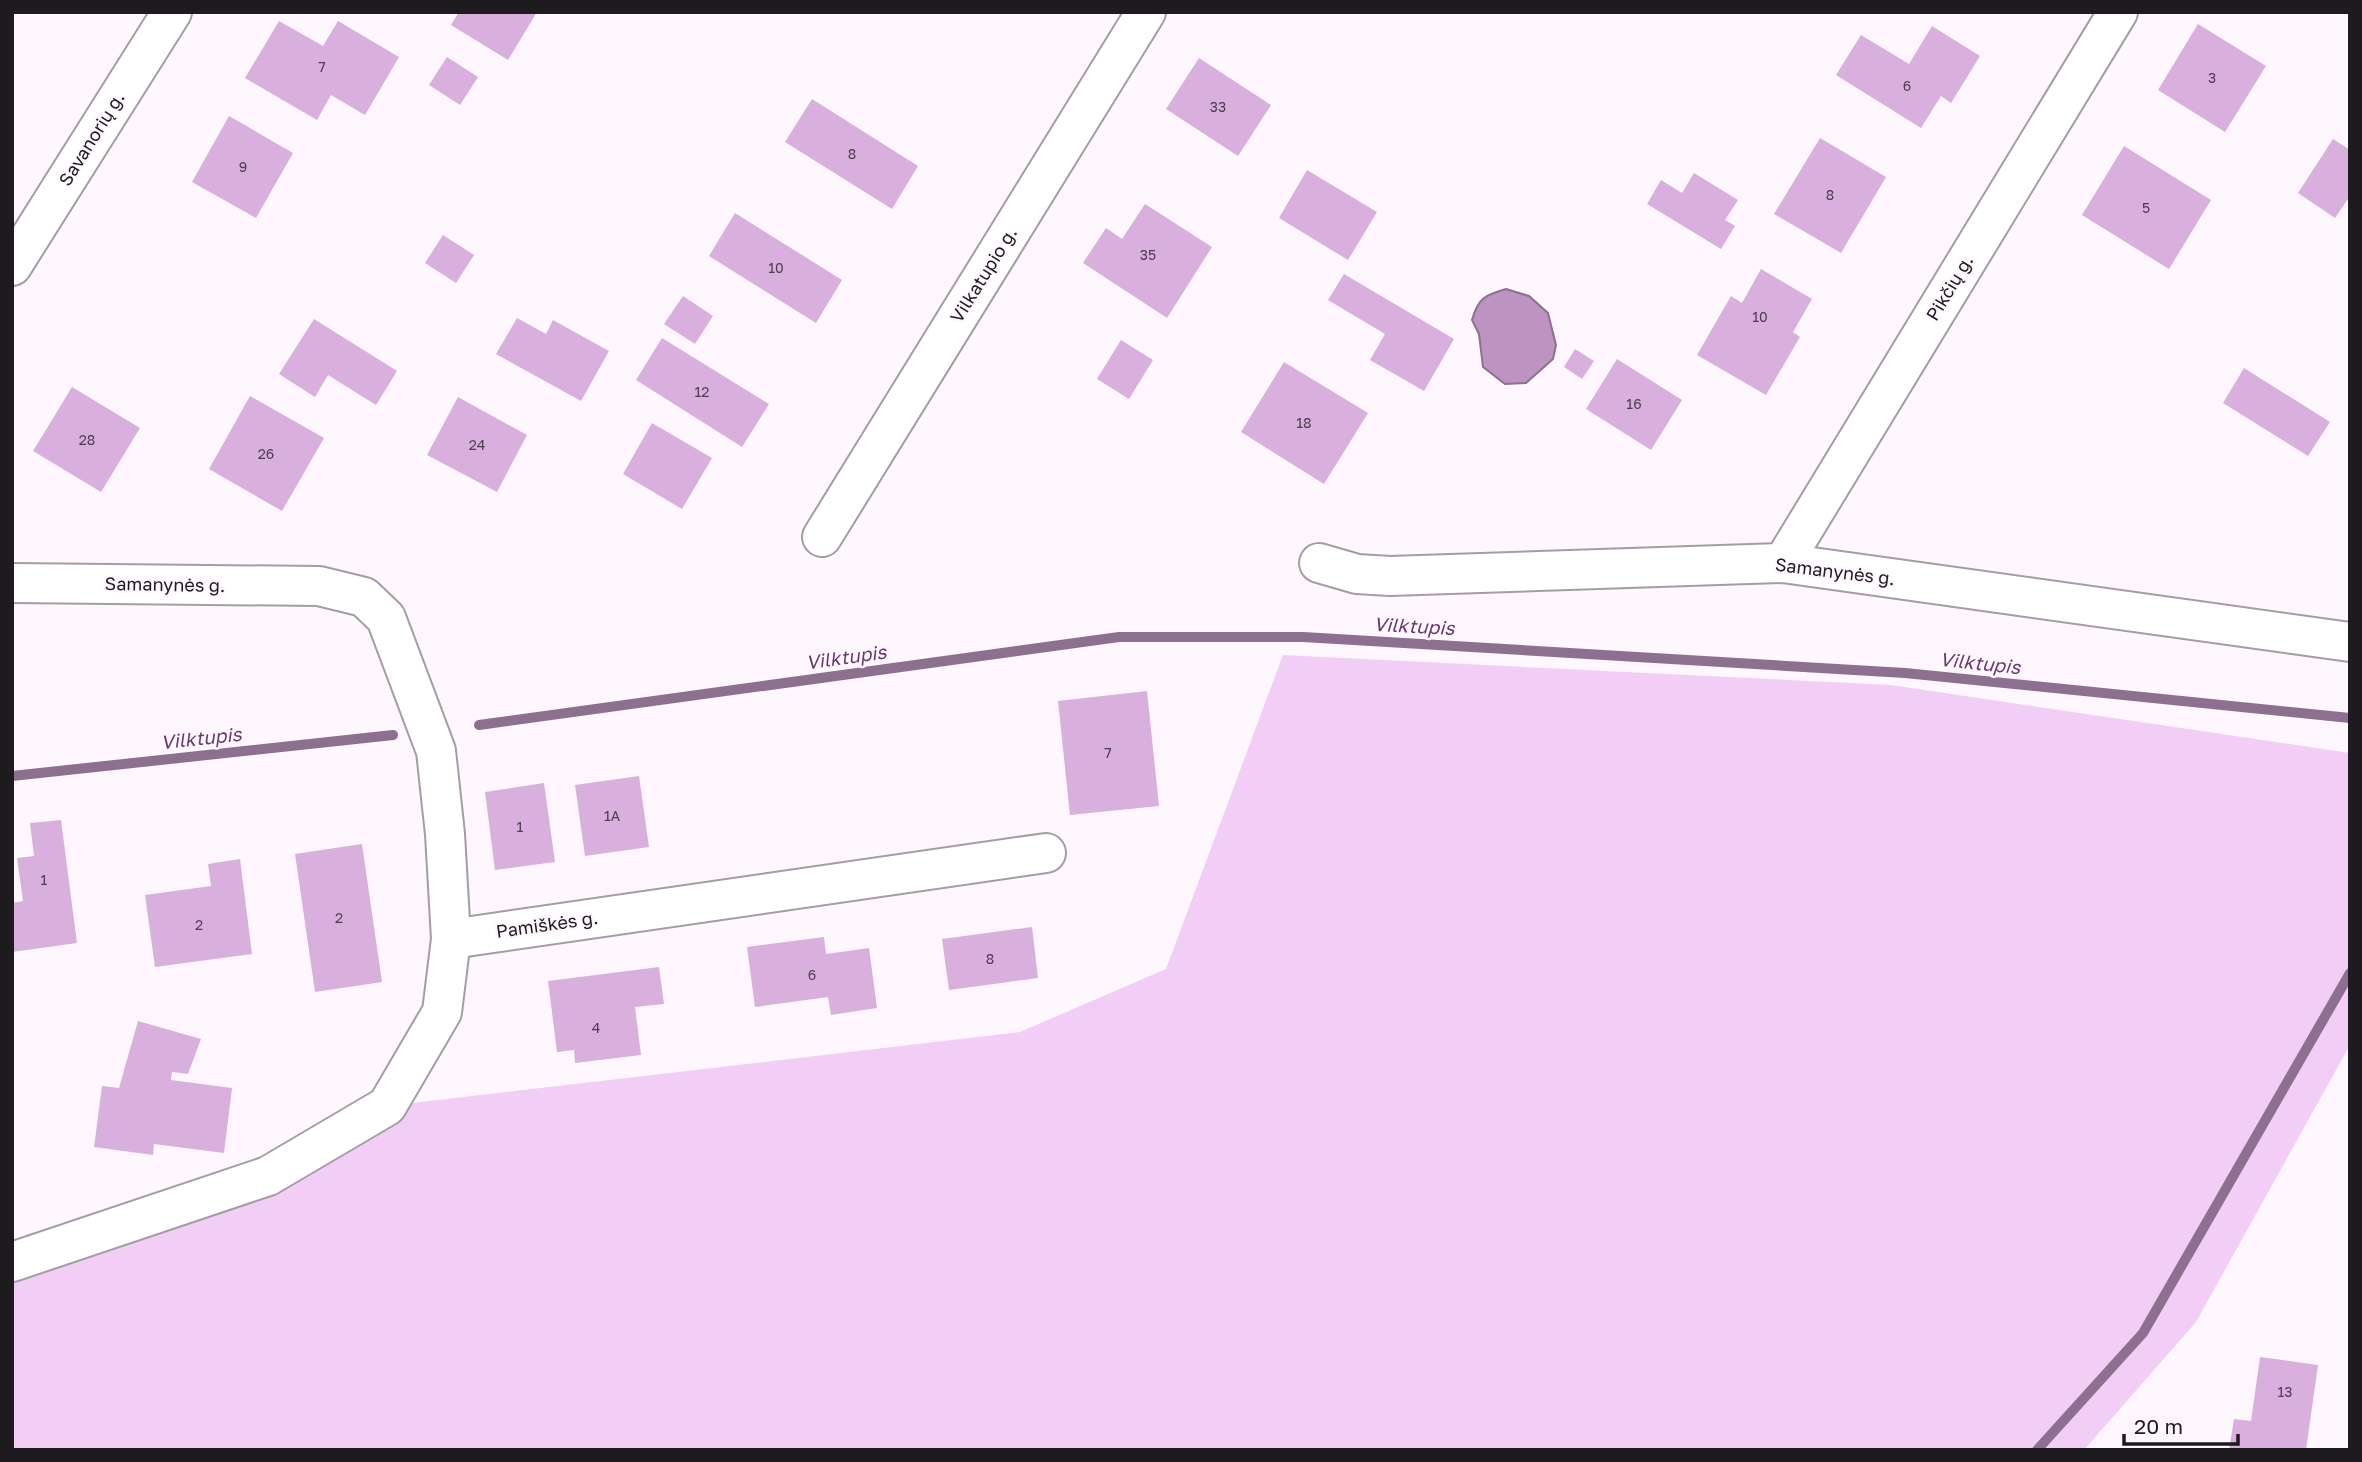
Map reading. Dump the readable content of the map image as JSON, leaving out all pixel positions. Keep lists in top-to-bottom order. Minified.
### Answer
{"streets":{"street":["Savanorių g.","Vilkatupio g.","Pikčių g.","Samanynės g.","Pamiškės g."]},"crossings":[["Pikčių g.","Samanynės g."],["Samanynės g.","Pamiškės g."]],"water":["Vilktupis"],"house_numbers":["7","3","6","33","8","9","8","5","35","10","10","12","16","18","28","24","26","7","1A","1","1","2","2","8","6","4","13"],"scale_bar":"20 m"}
